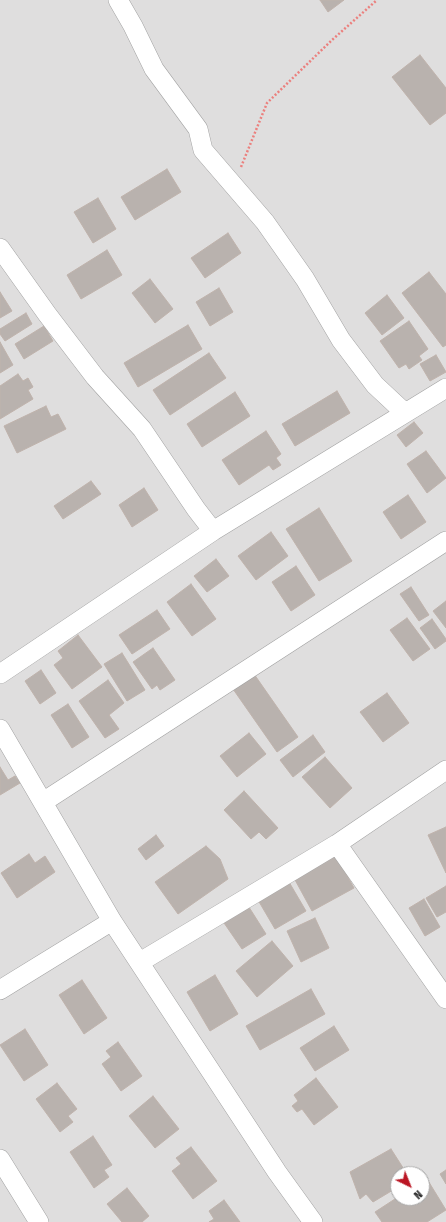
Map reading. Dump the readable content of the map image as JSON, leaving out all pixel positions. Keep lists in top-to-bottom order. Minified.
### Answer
{"north":"bottom right"}
